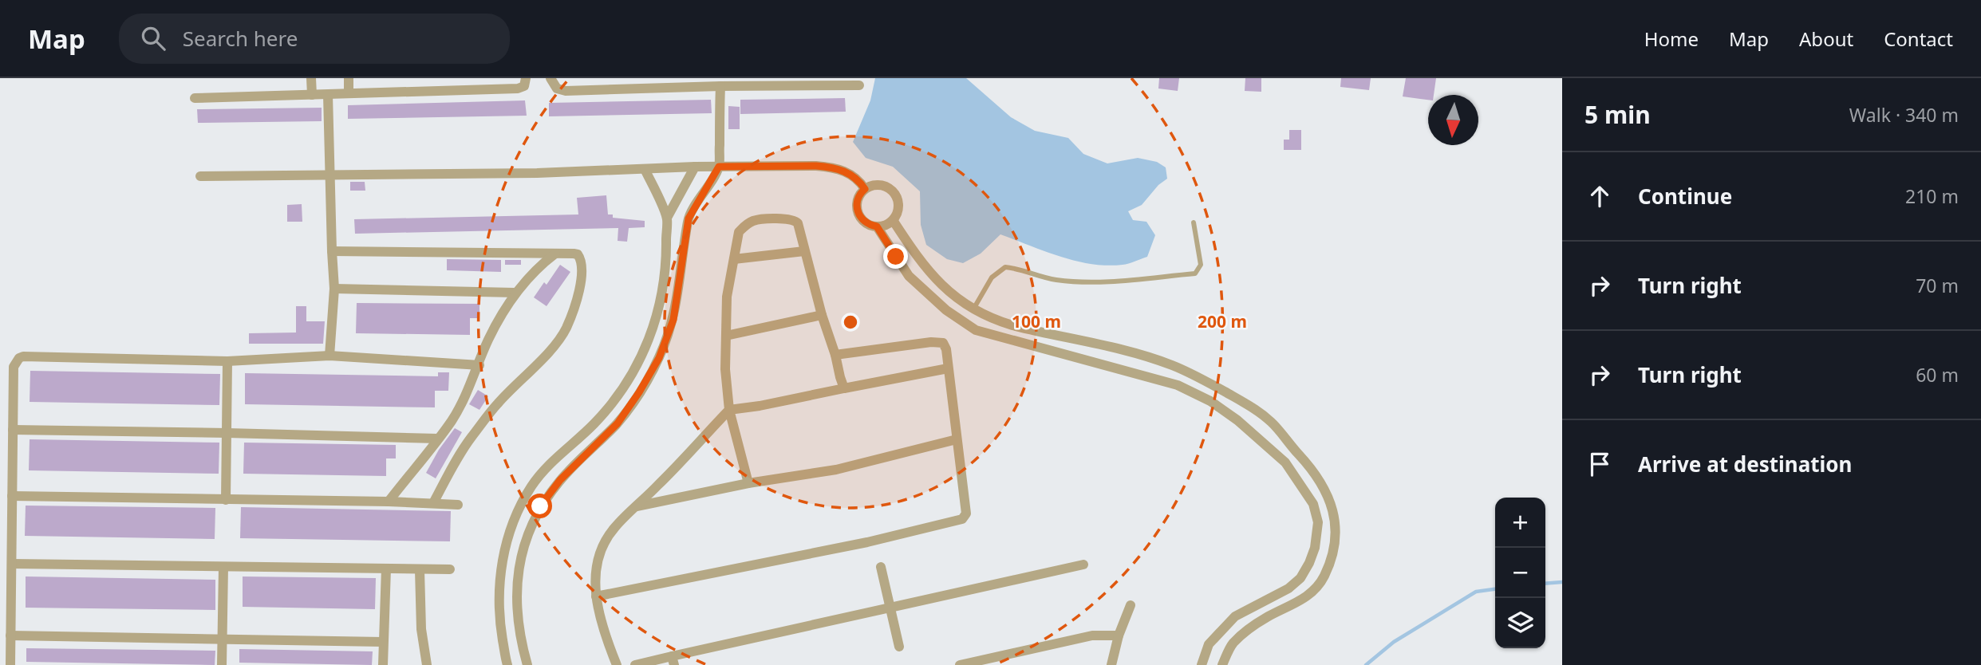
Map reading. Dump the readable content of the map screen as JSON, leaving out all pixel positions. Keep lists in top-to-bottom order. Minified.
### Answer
{"north":"bottom","page":{"header":"Map","search":"Search here","nav":["Home","Map","About","Contact"],"heading":["5 min","Walk · 340 m"],"list":[["Continue","210 m"],["Turn right","70 m"],["Turn right","60 m"],"Arrive at destination"],"map_buttons":["+","−"]},"rings":["100 m","200 m"]}
